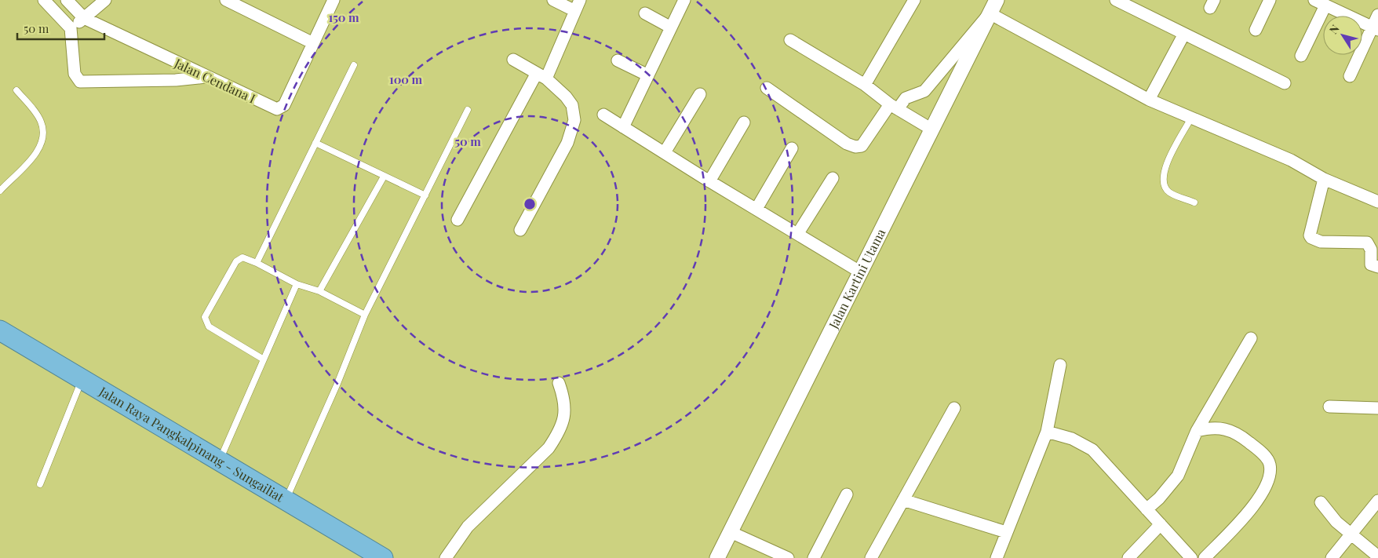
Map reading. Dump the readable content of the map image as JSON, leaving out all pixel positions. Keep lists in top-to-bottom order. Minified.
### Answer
{"streets":{"highway":["Jalan Raya Pangkalpinang - Sungailiat"],"street":["Jalan Cendana I","Jalan Kartini Utama"]},"scale_bar":"50 m","north":"top left","rings":["150 m","100 m","50 m"]}
